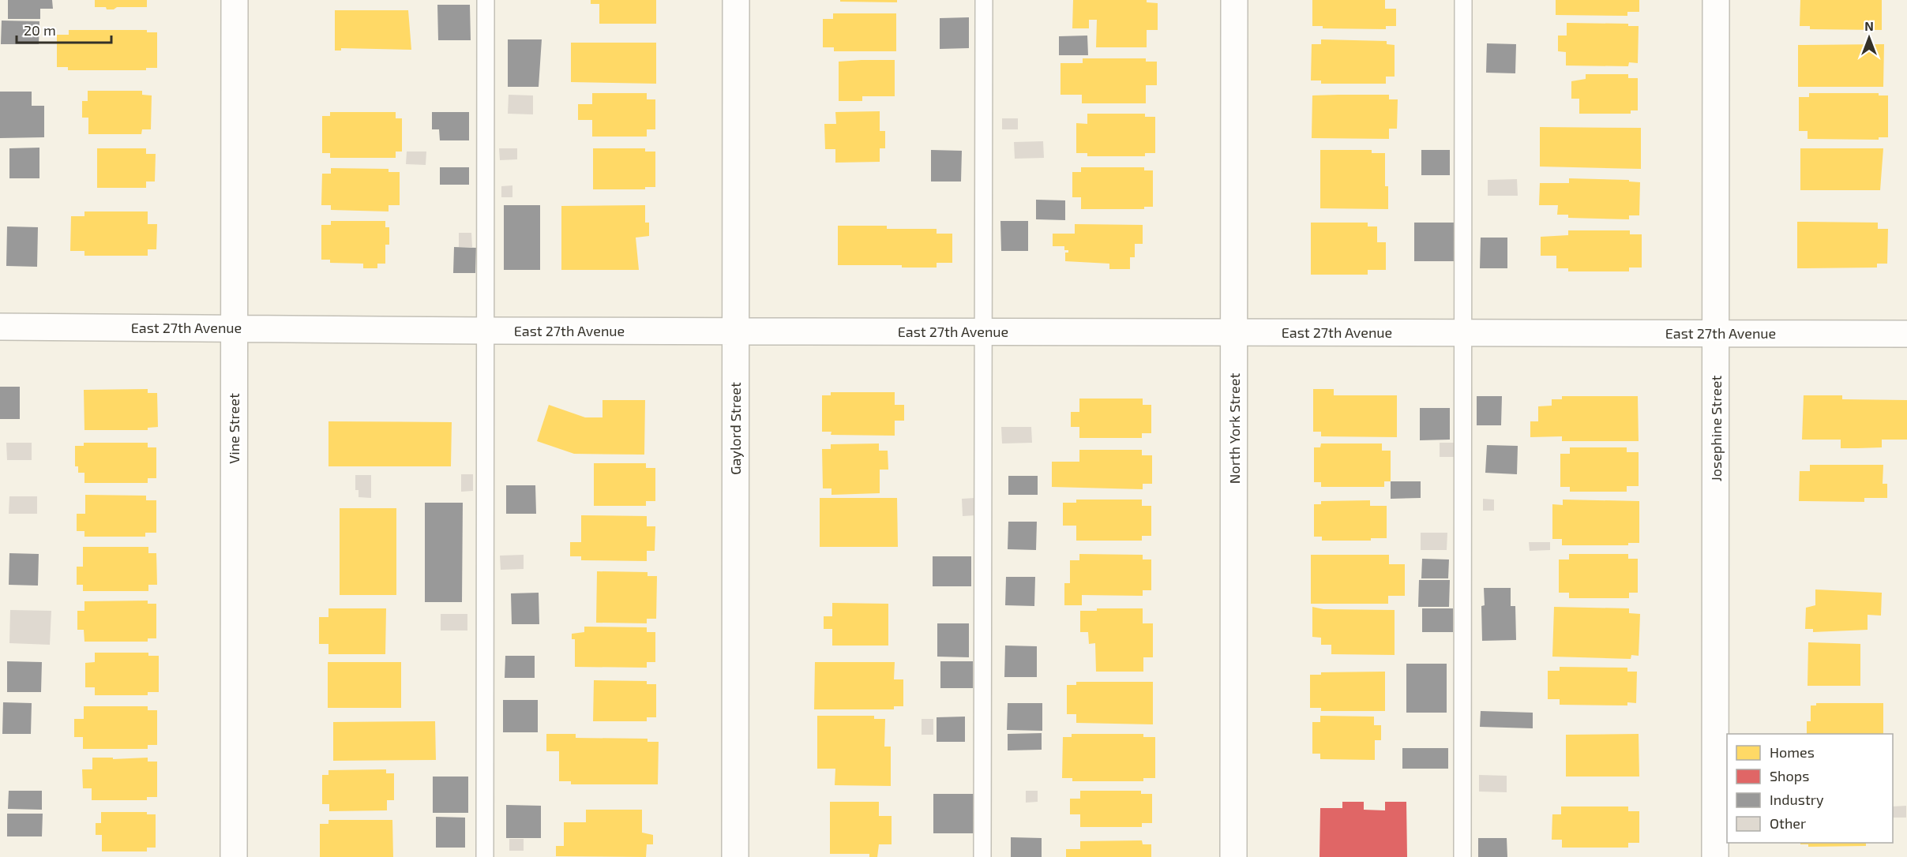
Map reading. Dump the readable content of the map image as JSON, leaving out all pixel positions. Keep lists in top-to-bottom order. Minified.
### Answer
{"streets":{"street":["East 27th Avenue","Vine Street","Gaylord Street","North York Street","Josephine Street"]},"crossings":[["East 27th Avenue","Vine Street"],["East 27th Avenue","Gaylord Street"],["East 27th Avenue","North York Street"],["East 27th Avenue","Josephine Street"]],"legend":["Homes","Shops","Industry","Other"],"scale_bar":"20 m","north":"top"}
